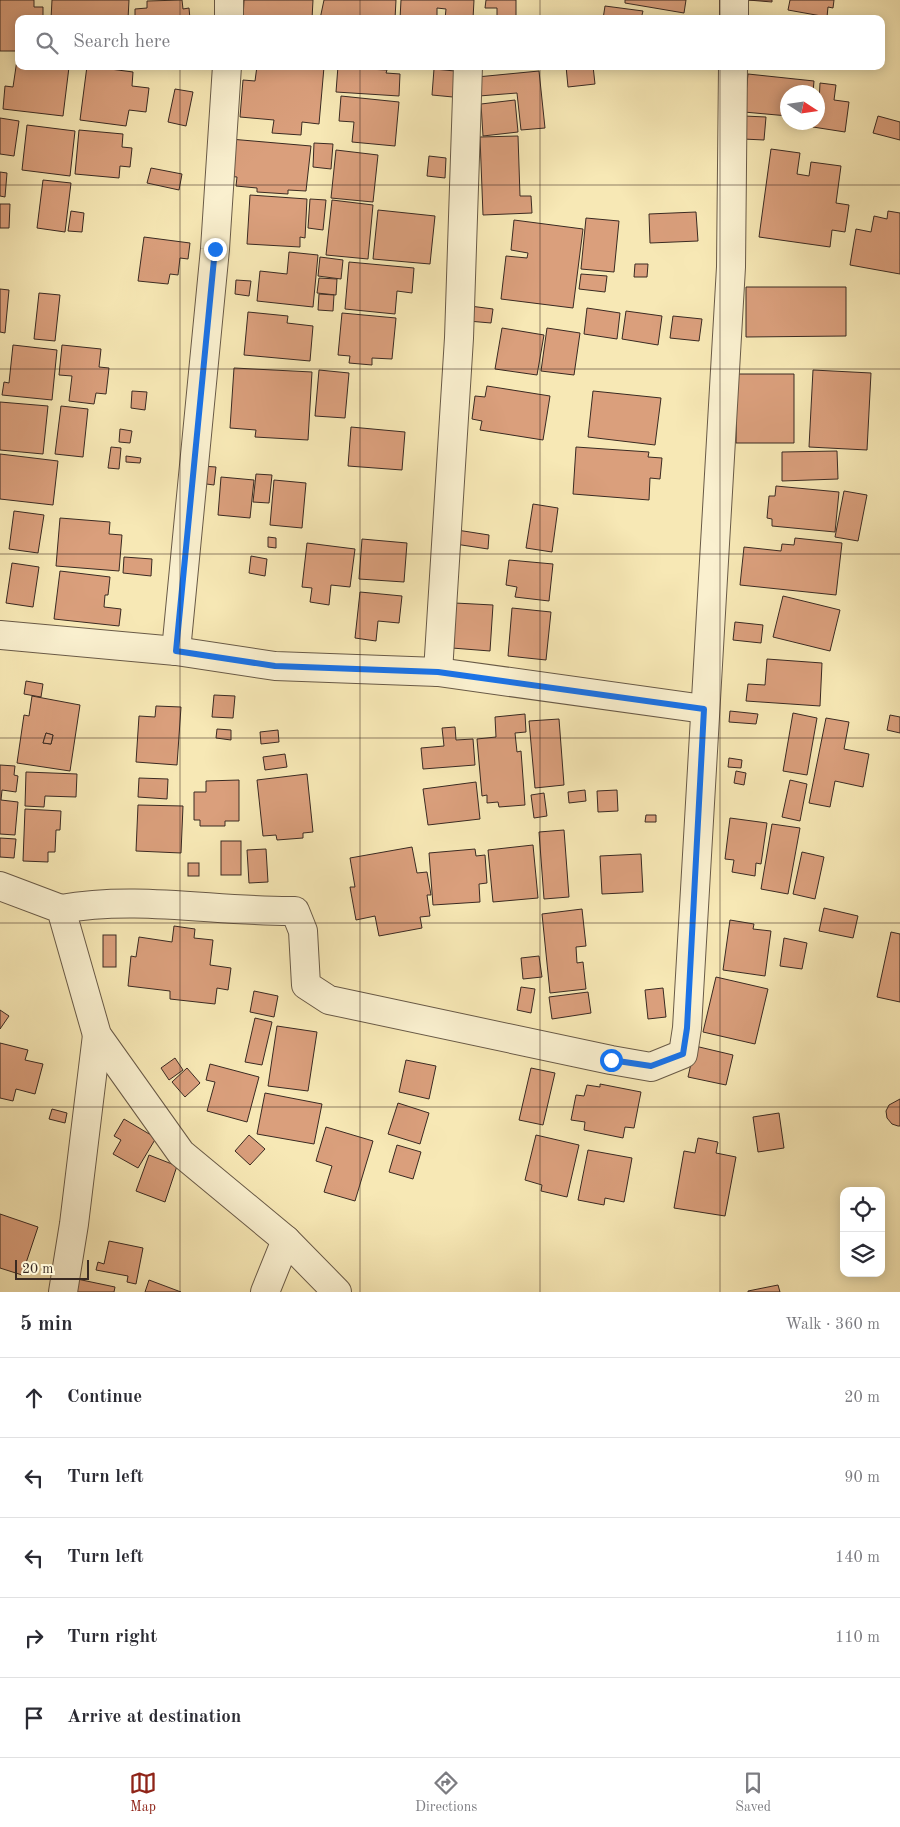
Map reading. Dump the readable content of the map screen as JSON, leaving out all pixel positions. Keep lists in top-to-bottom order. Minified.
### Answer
{"scale_bar":"20 m","north":"right","page":{"search":"Search here","scale":"20 m","heading":["5 min","Walk · 360 m"],"list":[["Continue","20 m"],["Turn left","90 m"],["Turn left","140 m"],["Turn right","110 m"],"Arrive at destination"],"nav":["Map","Directions","Saved"]}}
